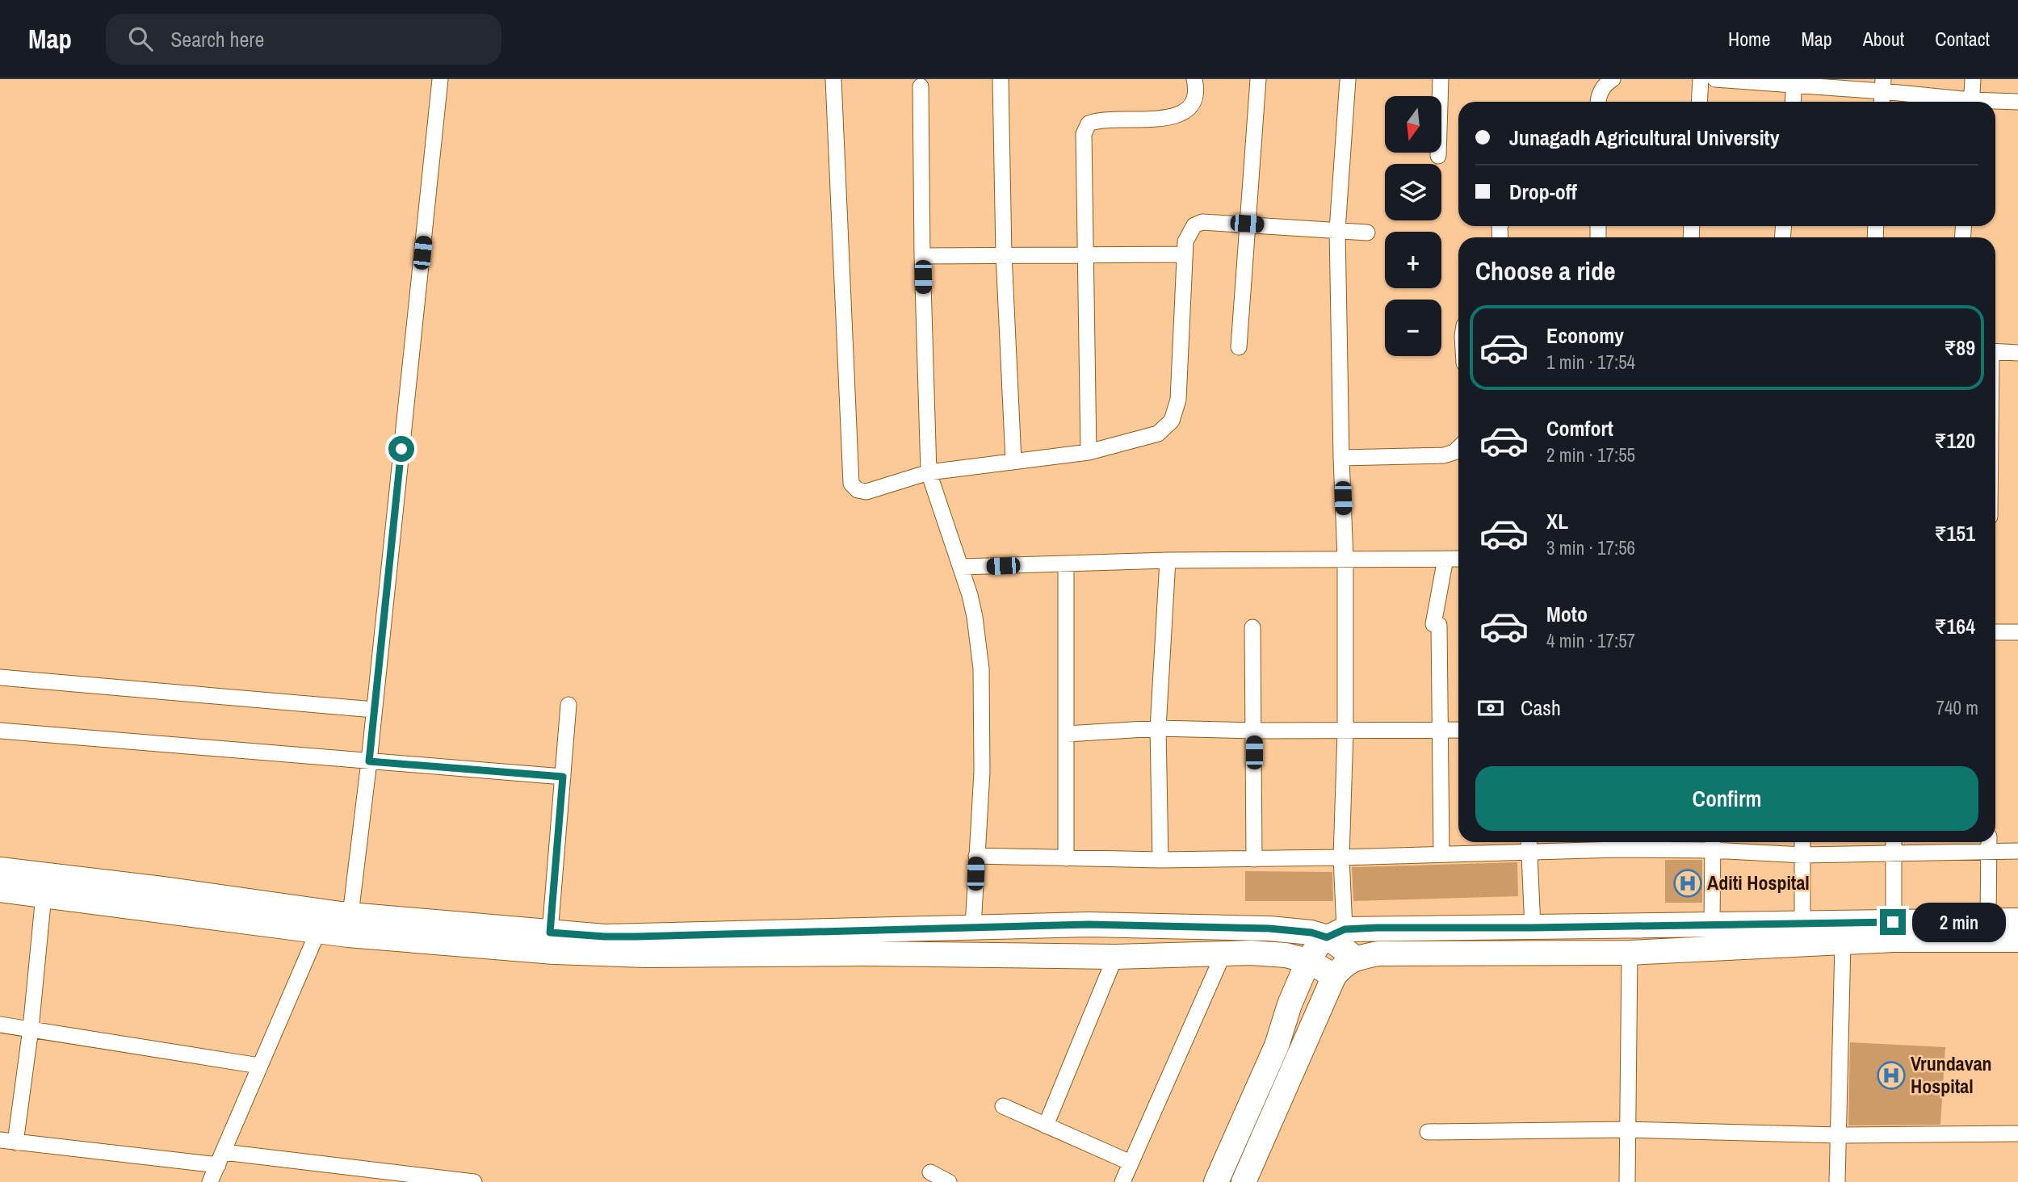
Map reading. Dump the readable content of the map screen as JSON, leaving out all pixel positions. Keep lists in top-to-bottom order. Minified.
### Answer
{"places":{"hospital":["Aditi Hospital","Vrundavan Hospital"]},"north":"bottom","page":{"header":"Map","search":"Search here","nav":["Home","Map","About","Contact"],"map_buttons":["+","−"],"banner":["Junagadh Agricultural University","Drop-off"],"heading":"Choose a ride","list":[{"name":"Economy","note":"1 min · 17:54","value":"₹89"},{"name":"Comfort","note":"2 min · 17:55","value":"₹120"},{"name":"XL","note":"3 min · 17:56","value":"₹151"},{"name":"Moto","note":"4 min · 17:57","value":"₹164"}],"pay":["Cash","740 m"],"buttons":"Confirm","bubble":"2 min"}}
